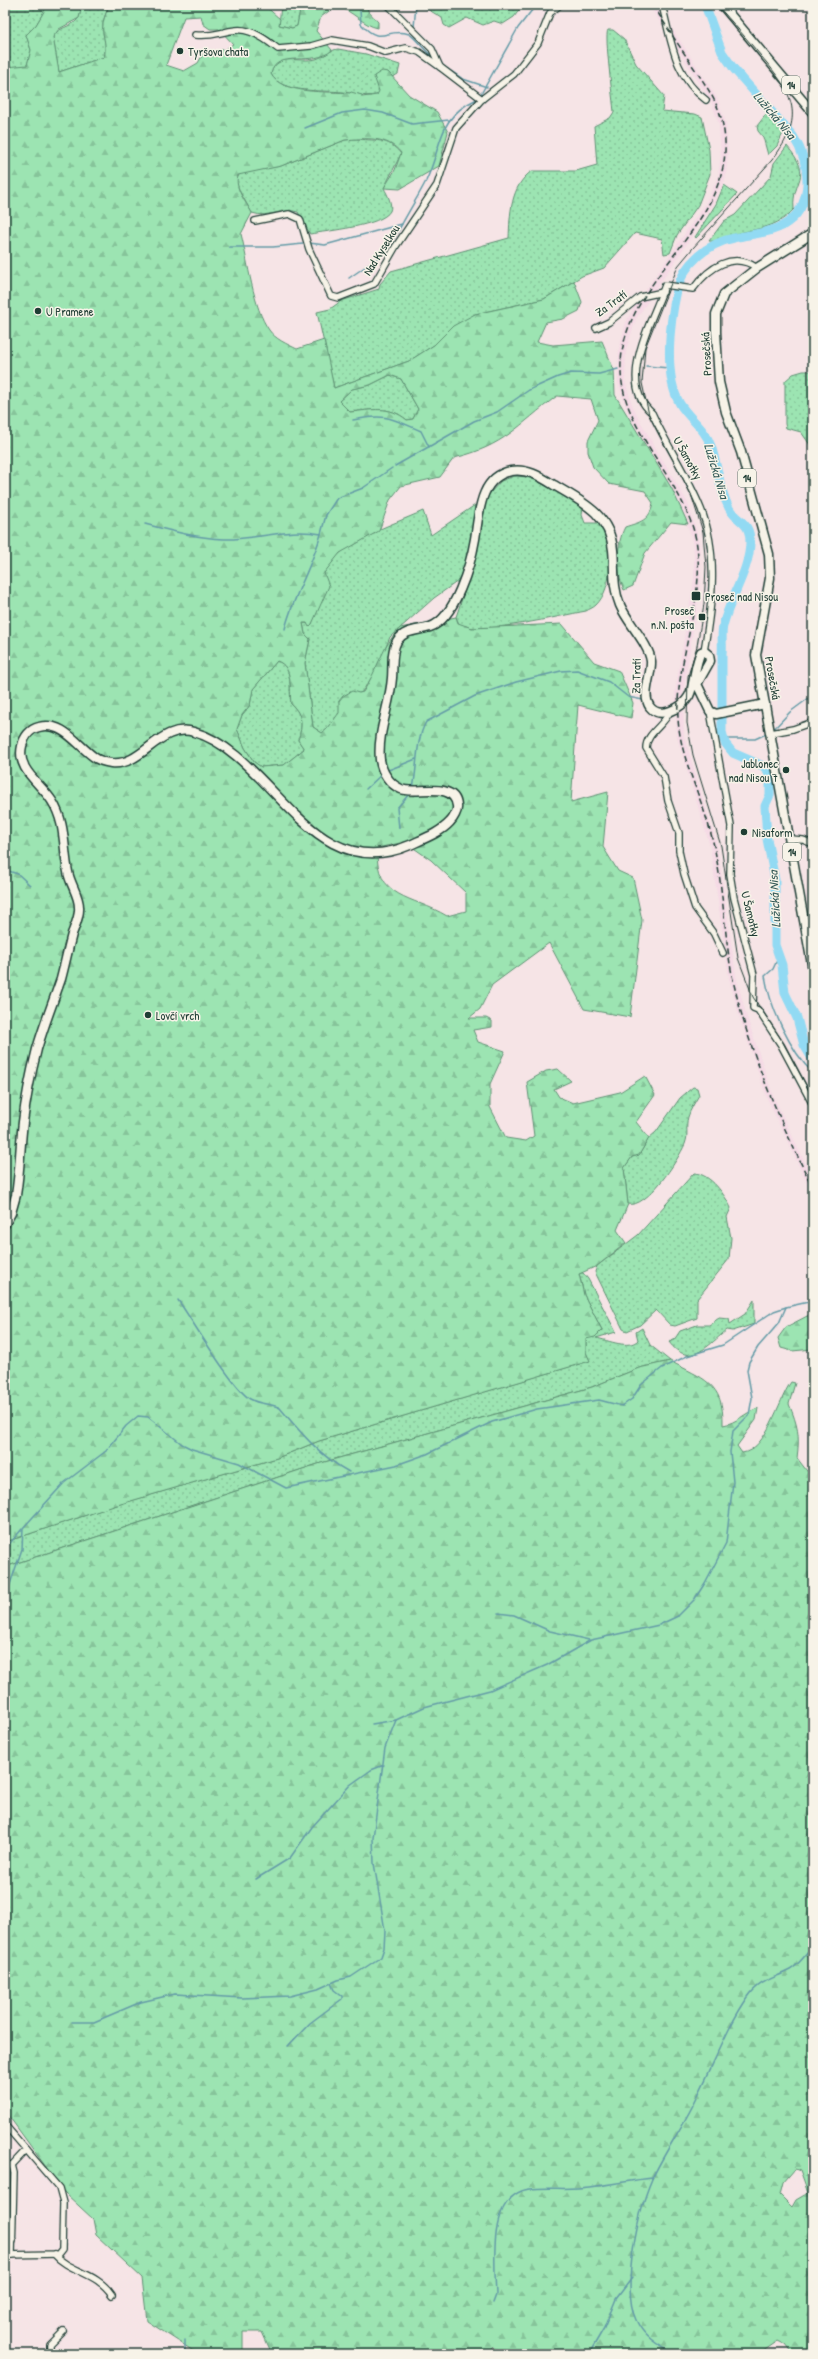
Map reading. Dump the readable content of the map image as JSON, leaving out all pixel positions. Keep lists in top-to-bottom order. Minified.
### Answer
{"streets":{"street":["14","Nad Kyselkou","Za Tratí","Prosečská","U Šamotky"]},"crossings":[["Za Tratí","U Šamotky"],["Prosečská","U Šamotky"]],"water":["Lužická Nisa"],"places":{"other":["Tyršova chata","U Pramene","Jablonec nad Nisou 7","Nisaform","Lovčí vrch"],"transit":["Proseč nad Nisou","Proseč n.N. pošta"]}}
